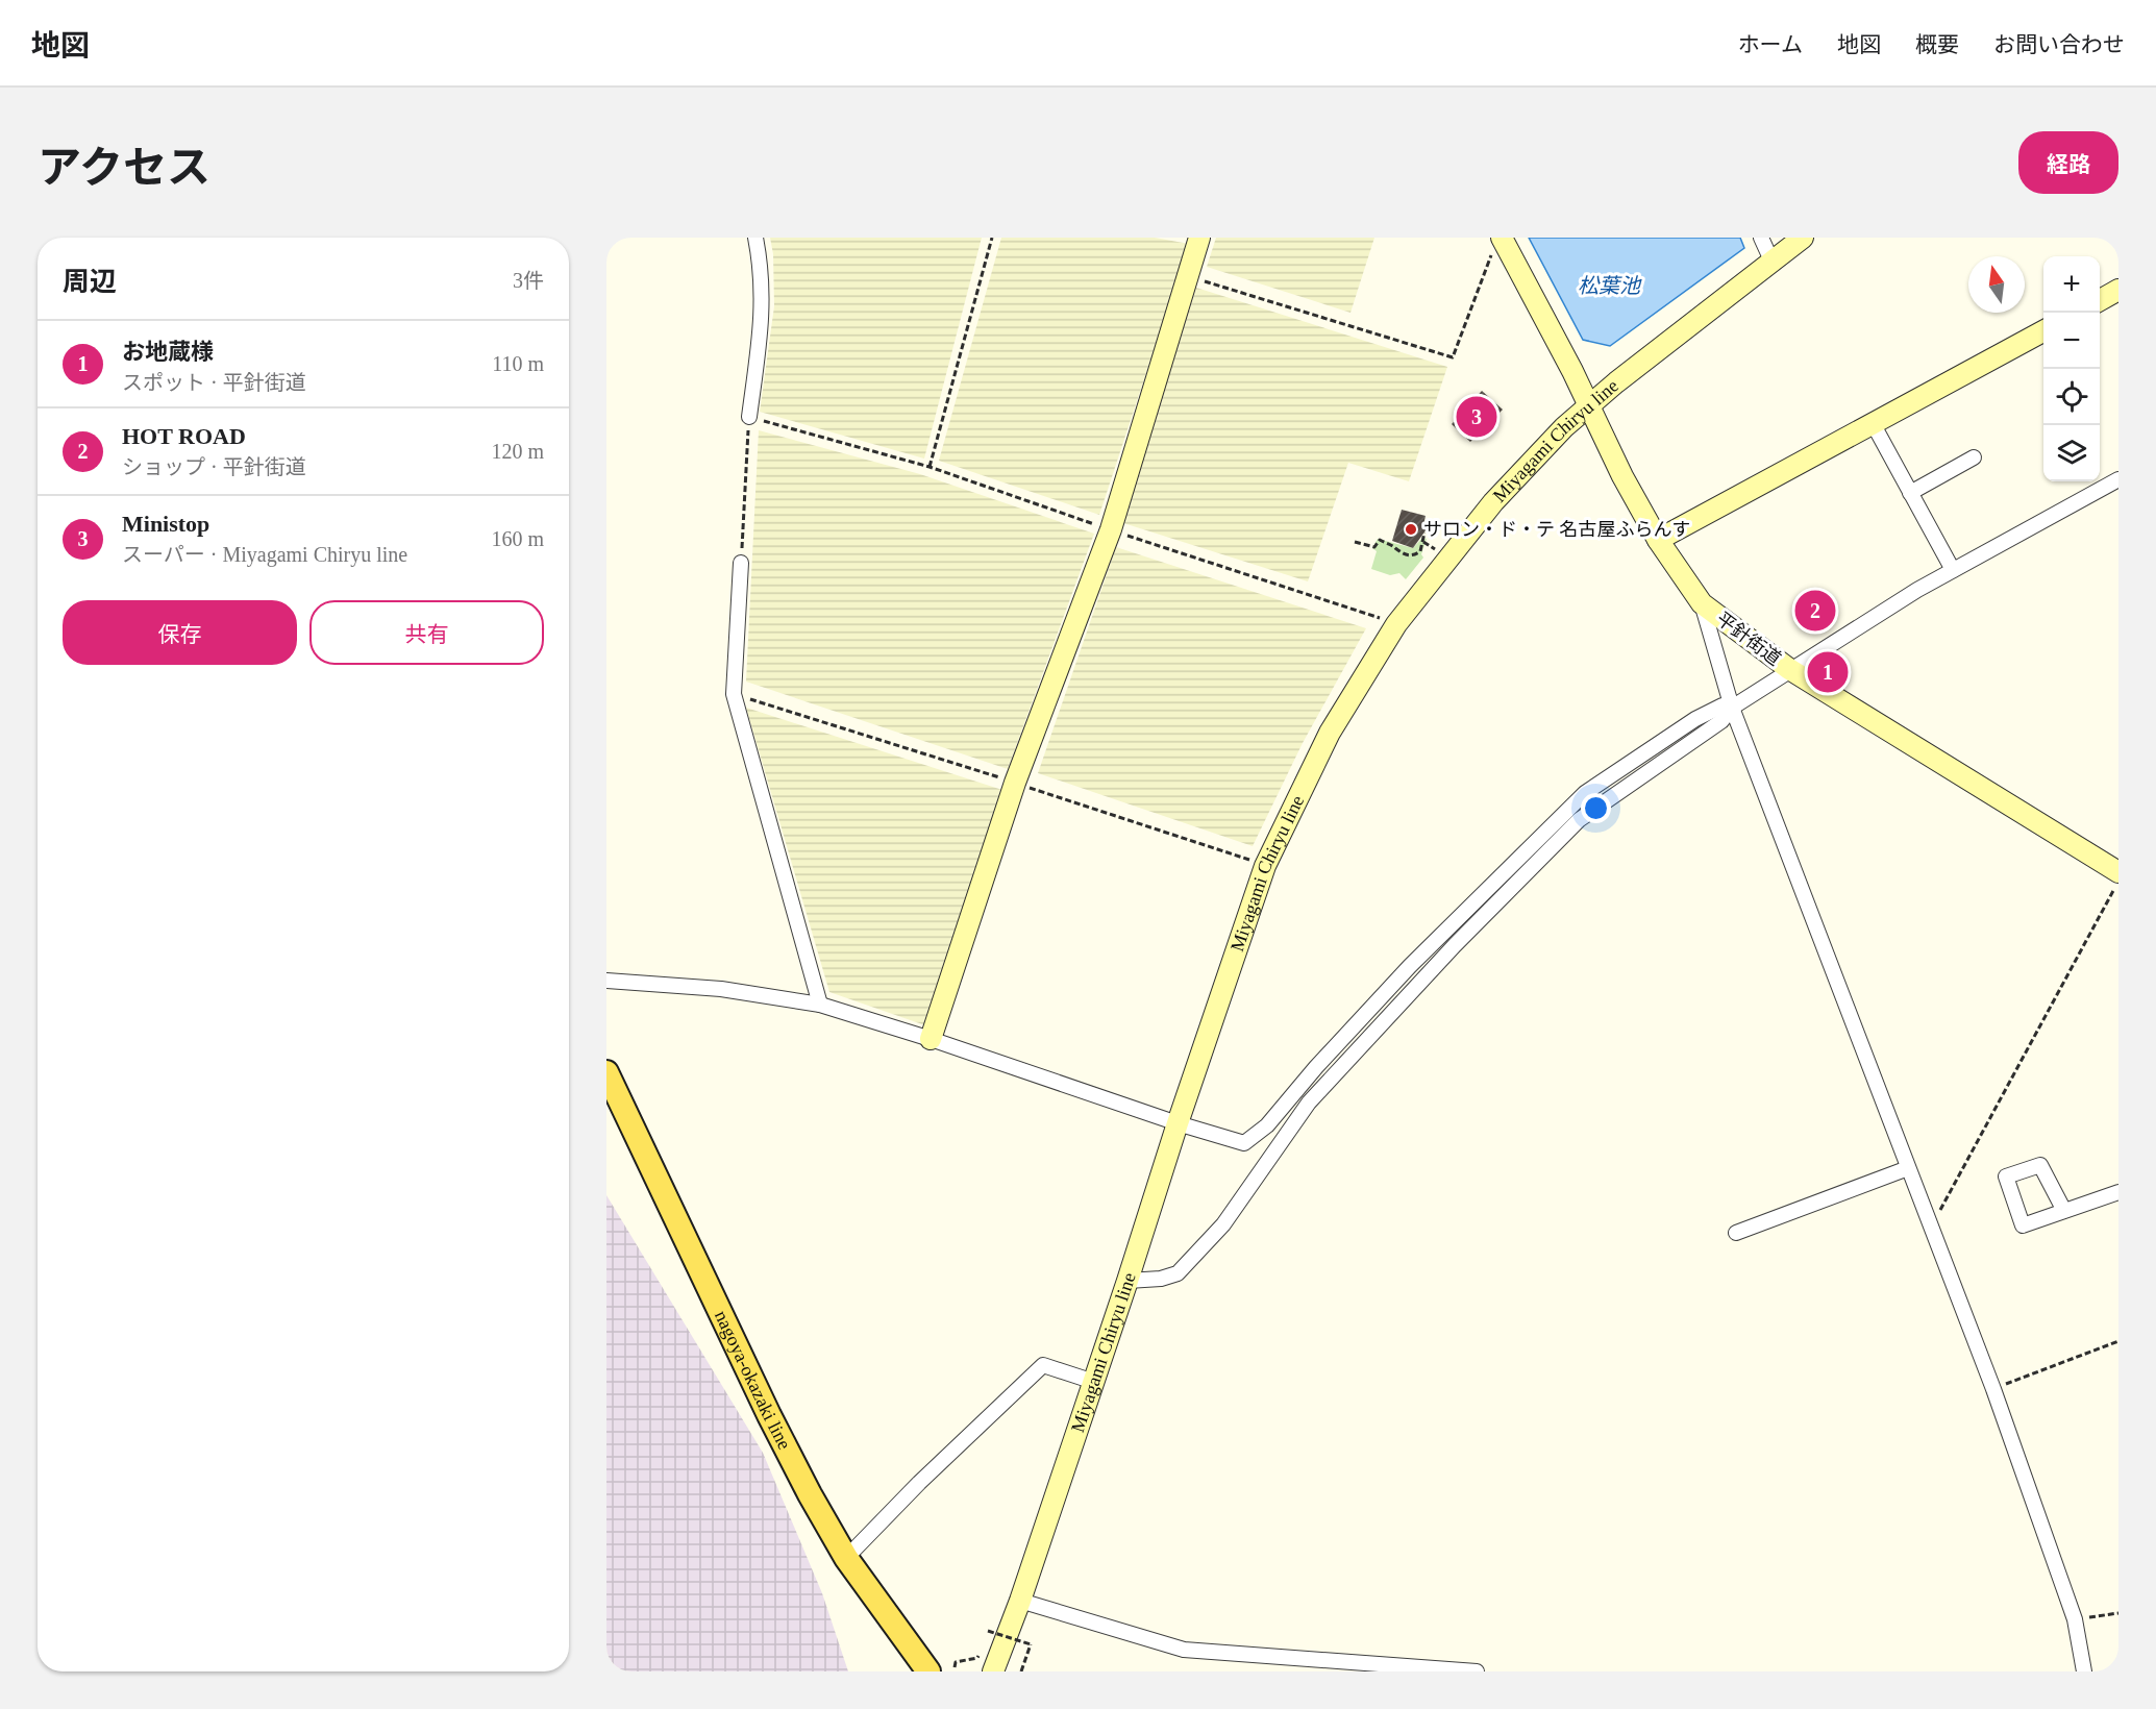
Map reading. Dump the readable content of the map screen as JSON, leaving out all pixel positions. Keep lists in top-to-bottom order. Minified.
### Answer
{"streets":{"main road":["nagoya-okazaki line"],"street":["Miyagami Chiryu line","平針街道"]},"crossings":[["Miyagami Chiryu line","平針街道"]],"water":["松葉池"],"places":["サロン・ド・テ 名古屋ふらんす"],"north":"top","page":{"header":"地図","nav":["ホーム","地図","概要","お問い合わせ"],"title":"アクセス","buttons":["経路",["保存","共有"]],"heading":["周辺","3件"],"map_buttons":["+","−"],"list":[{"mark":"1","name":"お地蔵様","note":"スポット · 平針街道","value":"110 m"},{"mark":"2","name":"HOT ROAD","note":"ショップ · 平針街道","value":"120 m"},{"mark":"3","name":"Ministop","note":"スーパー · Miyagami Chiryu line","value":"160 m"}],"pins":["3","2","1"]}}
